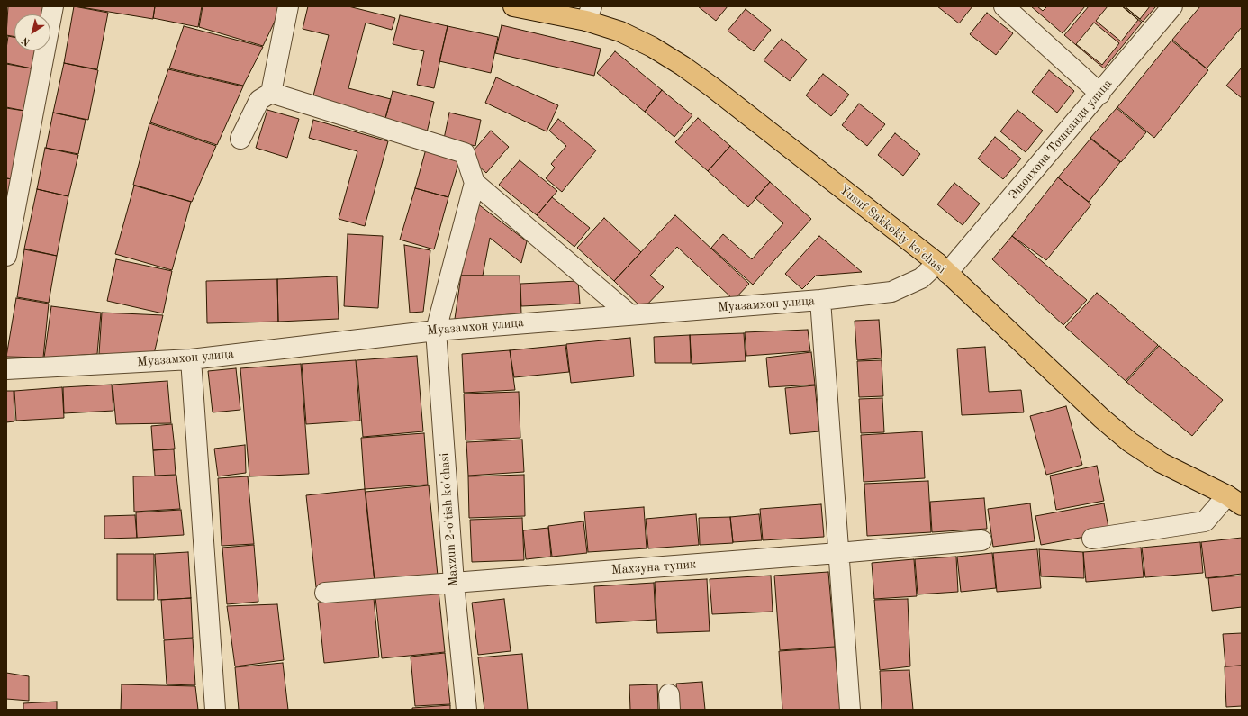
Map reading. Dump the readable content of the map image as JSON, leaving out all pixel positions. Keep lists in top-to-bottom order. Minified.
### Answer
{"streets":{"main road":["Yusuf Sakkokiy ko'chasi"],"street":["Эшонхона Тошканди улица","Муазамхон улица","Maxzun 2-o'tish ko'chasi","Махзуна тупик"]},"crossings":[["Эшонхона Тошканди улица","Yusuf Sakkokiy ko'chasi"],["Эшонхона Тошканди улица","Муазамхон улица"],["Yusuf Sakkokiy ko'chasi","Муазамхон улица"],["Муазамхон улица","Maxzun 2-o'tish ko'chasi"],["Maxzun 2-o'tish ko'chasi","Махзуна тупик"]],"north":"bottom left"}
